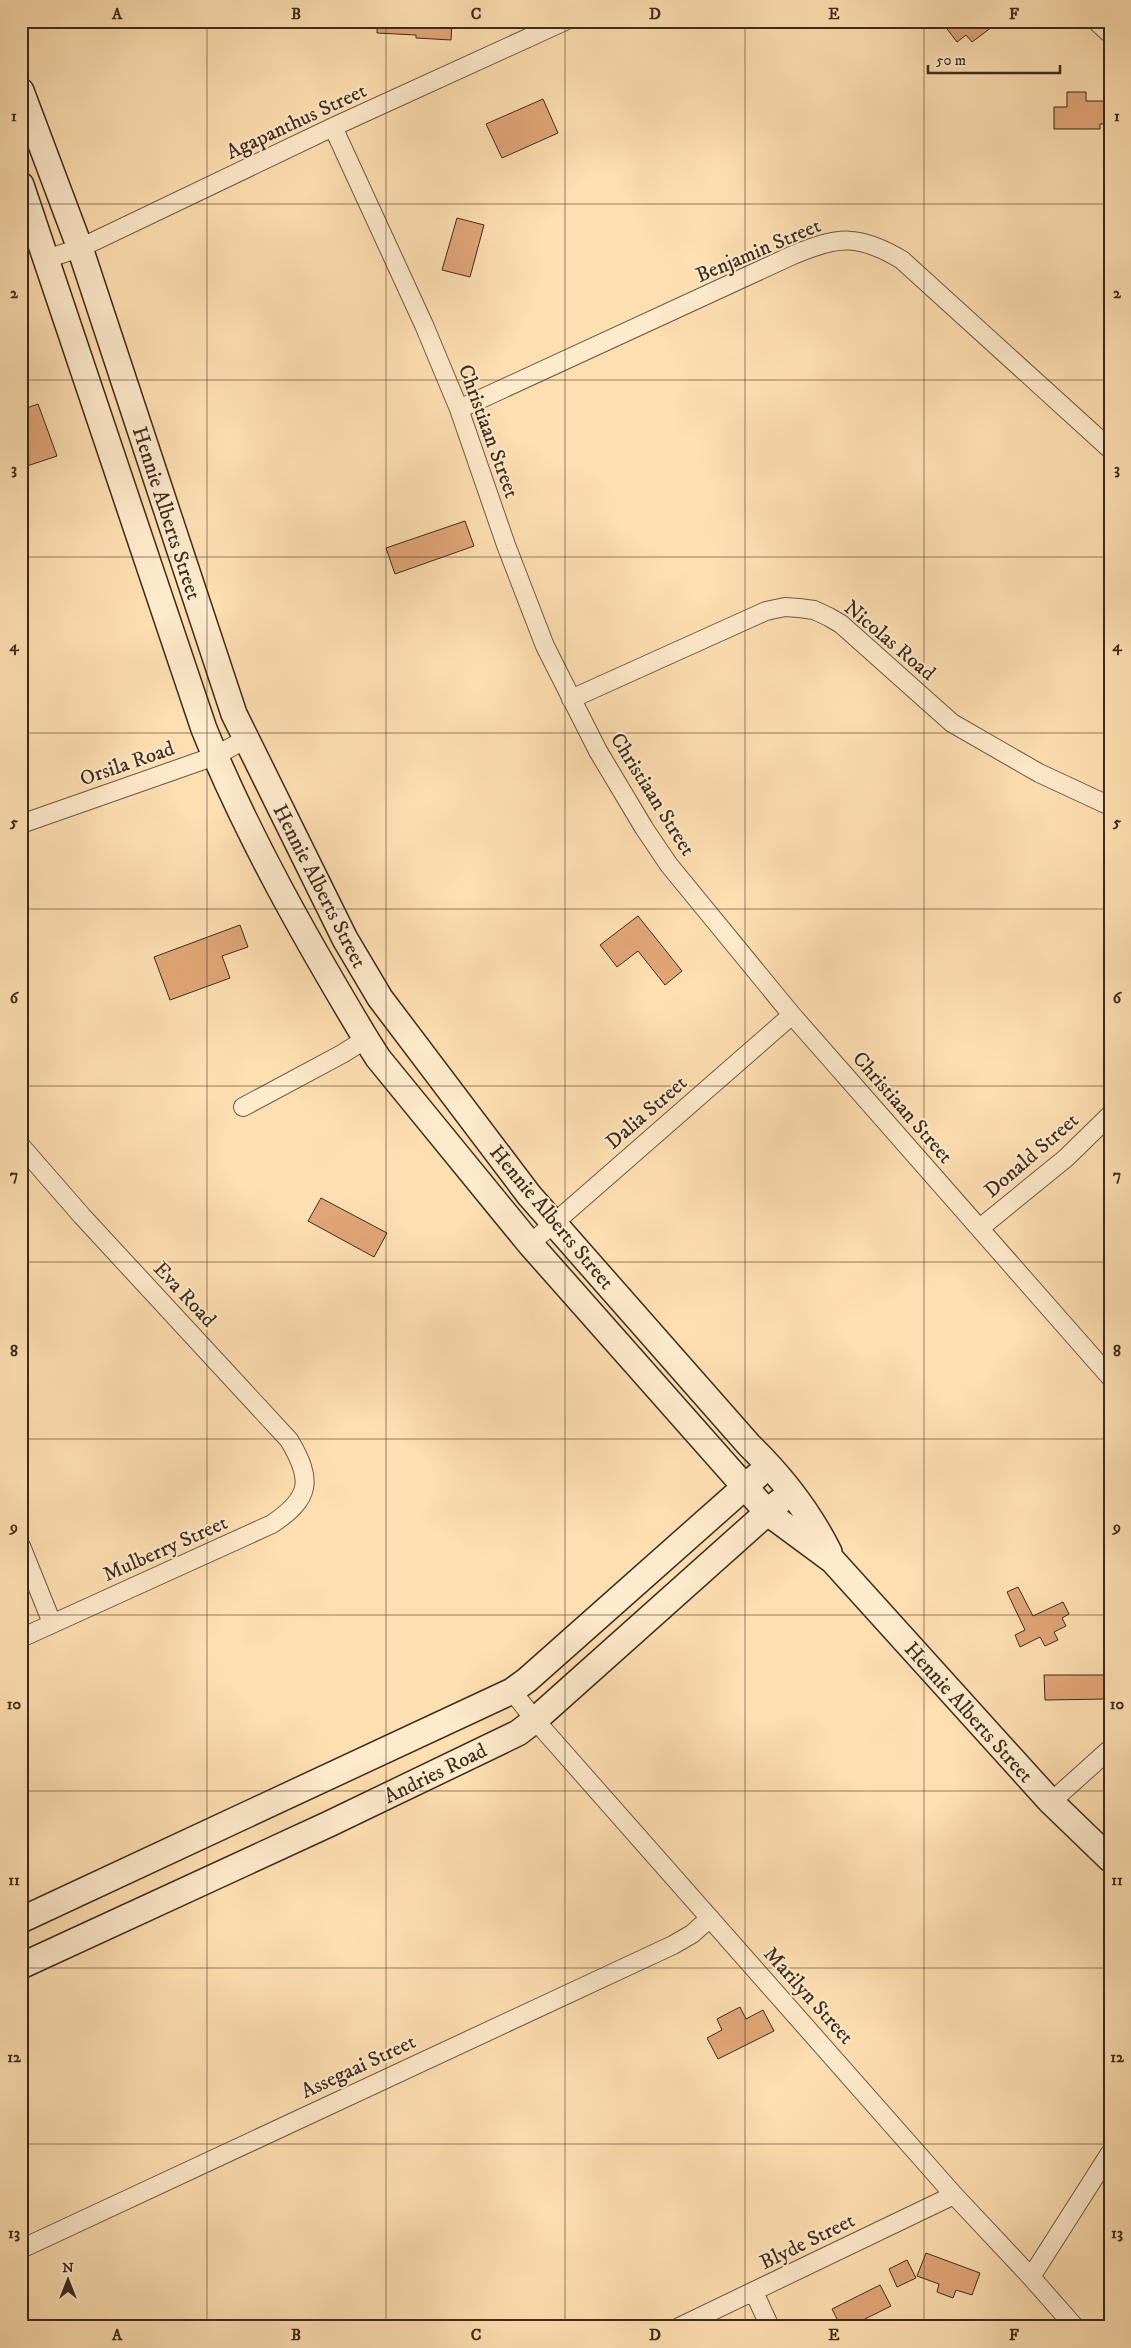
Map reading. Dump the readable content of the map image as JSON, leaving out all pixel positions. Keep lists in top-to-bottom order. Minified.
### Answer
{"streets":{"street":["Agapanthus Street","Benjamin Street","Christiaan Street","Hennie Alberts Street","Nicolas Road","Orsila Road","Dalia Street","Donald Street","Eva Road","Mulberry Street","Andries Road","Marilyn Street","Assegaai Street","Blyde Street"]},"crossings":[["Agapanthus Street","Christiaan Street"],["Agapanthus Street","Hennie Alberts Street"],["Benjamin Street","Christiaan Street"],["Christiaan Street","Nicolas Road"],["Christiaan Street","Dalia Street"],["Christiaan Street","Donald Street"],["Hennie Alberts Street","Orsila Road"],["Hennie Alberts Street","Dalia Street"],["Hennie Alberts Street","Andries Road"],["Eva Road","Mulberry Street"],["Andries Road","Marilyn Street"],["Marilyn Street","Assegaai Street"],["Marilyn Street","Blyde Street"]],"scale_bar":"50 m","north":"top","grid":{"columns":["A","B","C","D","E","F"],"rows":["1","2","3","4","5","6","7","8","9","10","11","12","13"]}}
